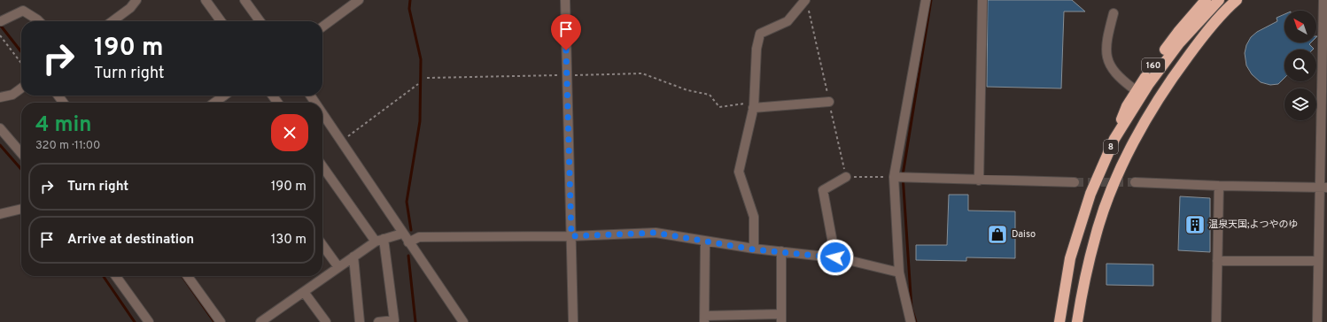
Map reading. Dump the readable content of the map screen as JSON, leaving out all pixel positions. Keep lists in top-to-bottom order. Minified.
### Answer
{"streets":{"highway":["160","8"]},"crossings":[["160","8"]],"places":{"building":["温泉天国;よつやのゆ"],"shop":["Daiso"]},"north":"top left","page":{"turn":["190 m","Turn right"],"heading":["4 min","320 m · 11:00"],"list":[{"name":"Turn right","value":"190 m"},{"name":"Arrive at destination","value":"130 m"}]}}
